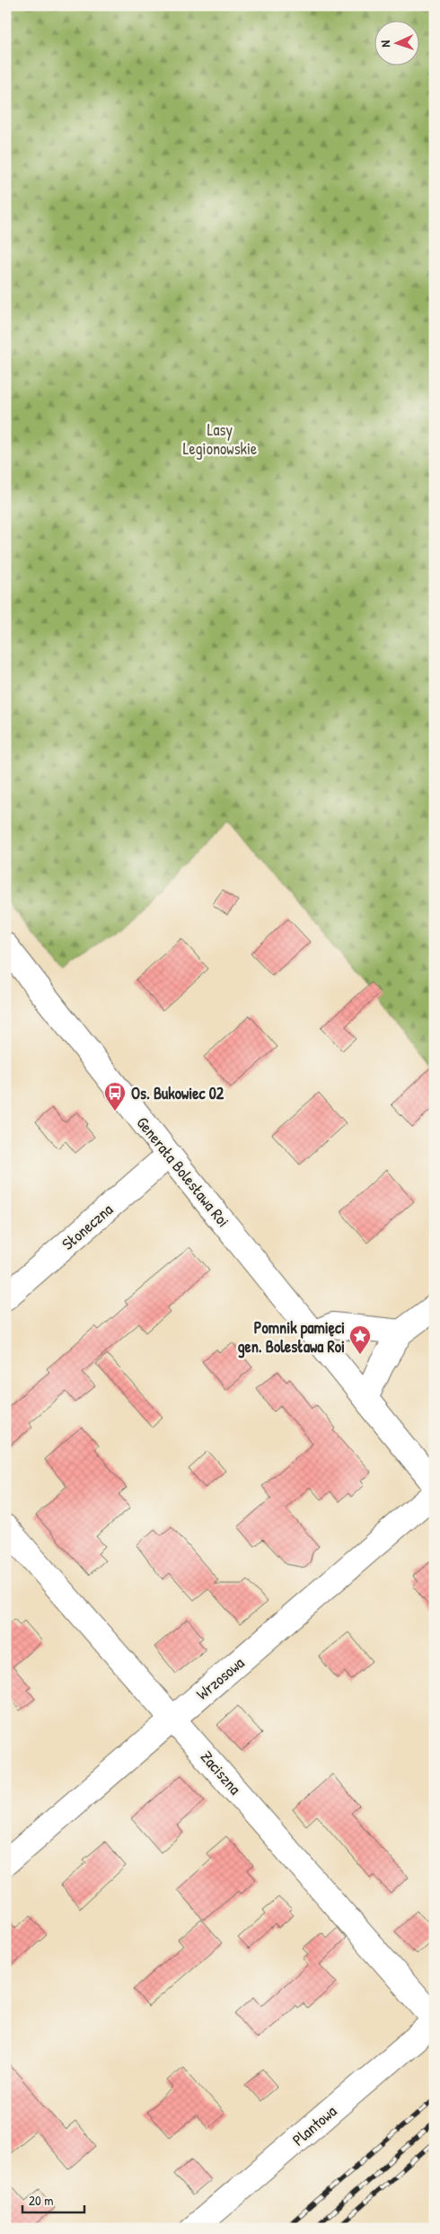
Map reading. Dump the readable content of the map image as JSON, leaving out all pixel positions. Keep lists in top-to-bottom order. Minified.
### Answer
{"streets":{"street":["Generała Bolesława Roi","Słoneczna","Wrzosowa","Zaciszna","Plantowa"]},"crossings":[["Generała Bolesława Roi","Słoneczna"],["Wrzosowa","Zaciszna"],["Zaciszna","Plantowa"]],"parks":["Lasy Legionowskie"],"places":{"bus stop":["Os. Bukowiec 02"],"place":["Pomnik pamięci gen. Bolesława Roi"]},"scale_bar":"20 m","north":"left"}
